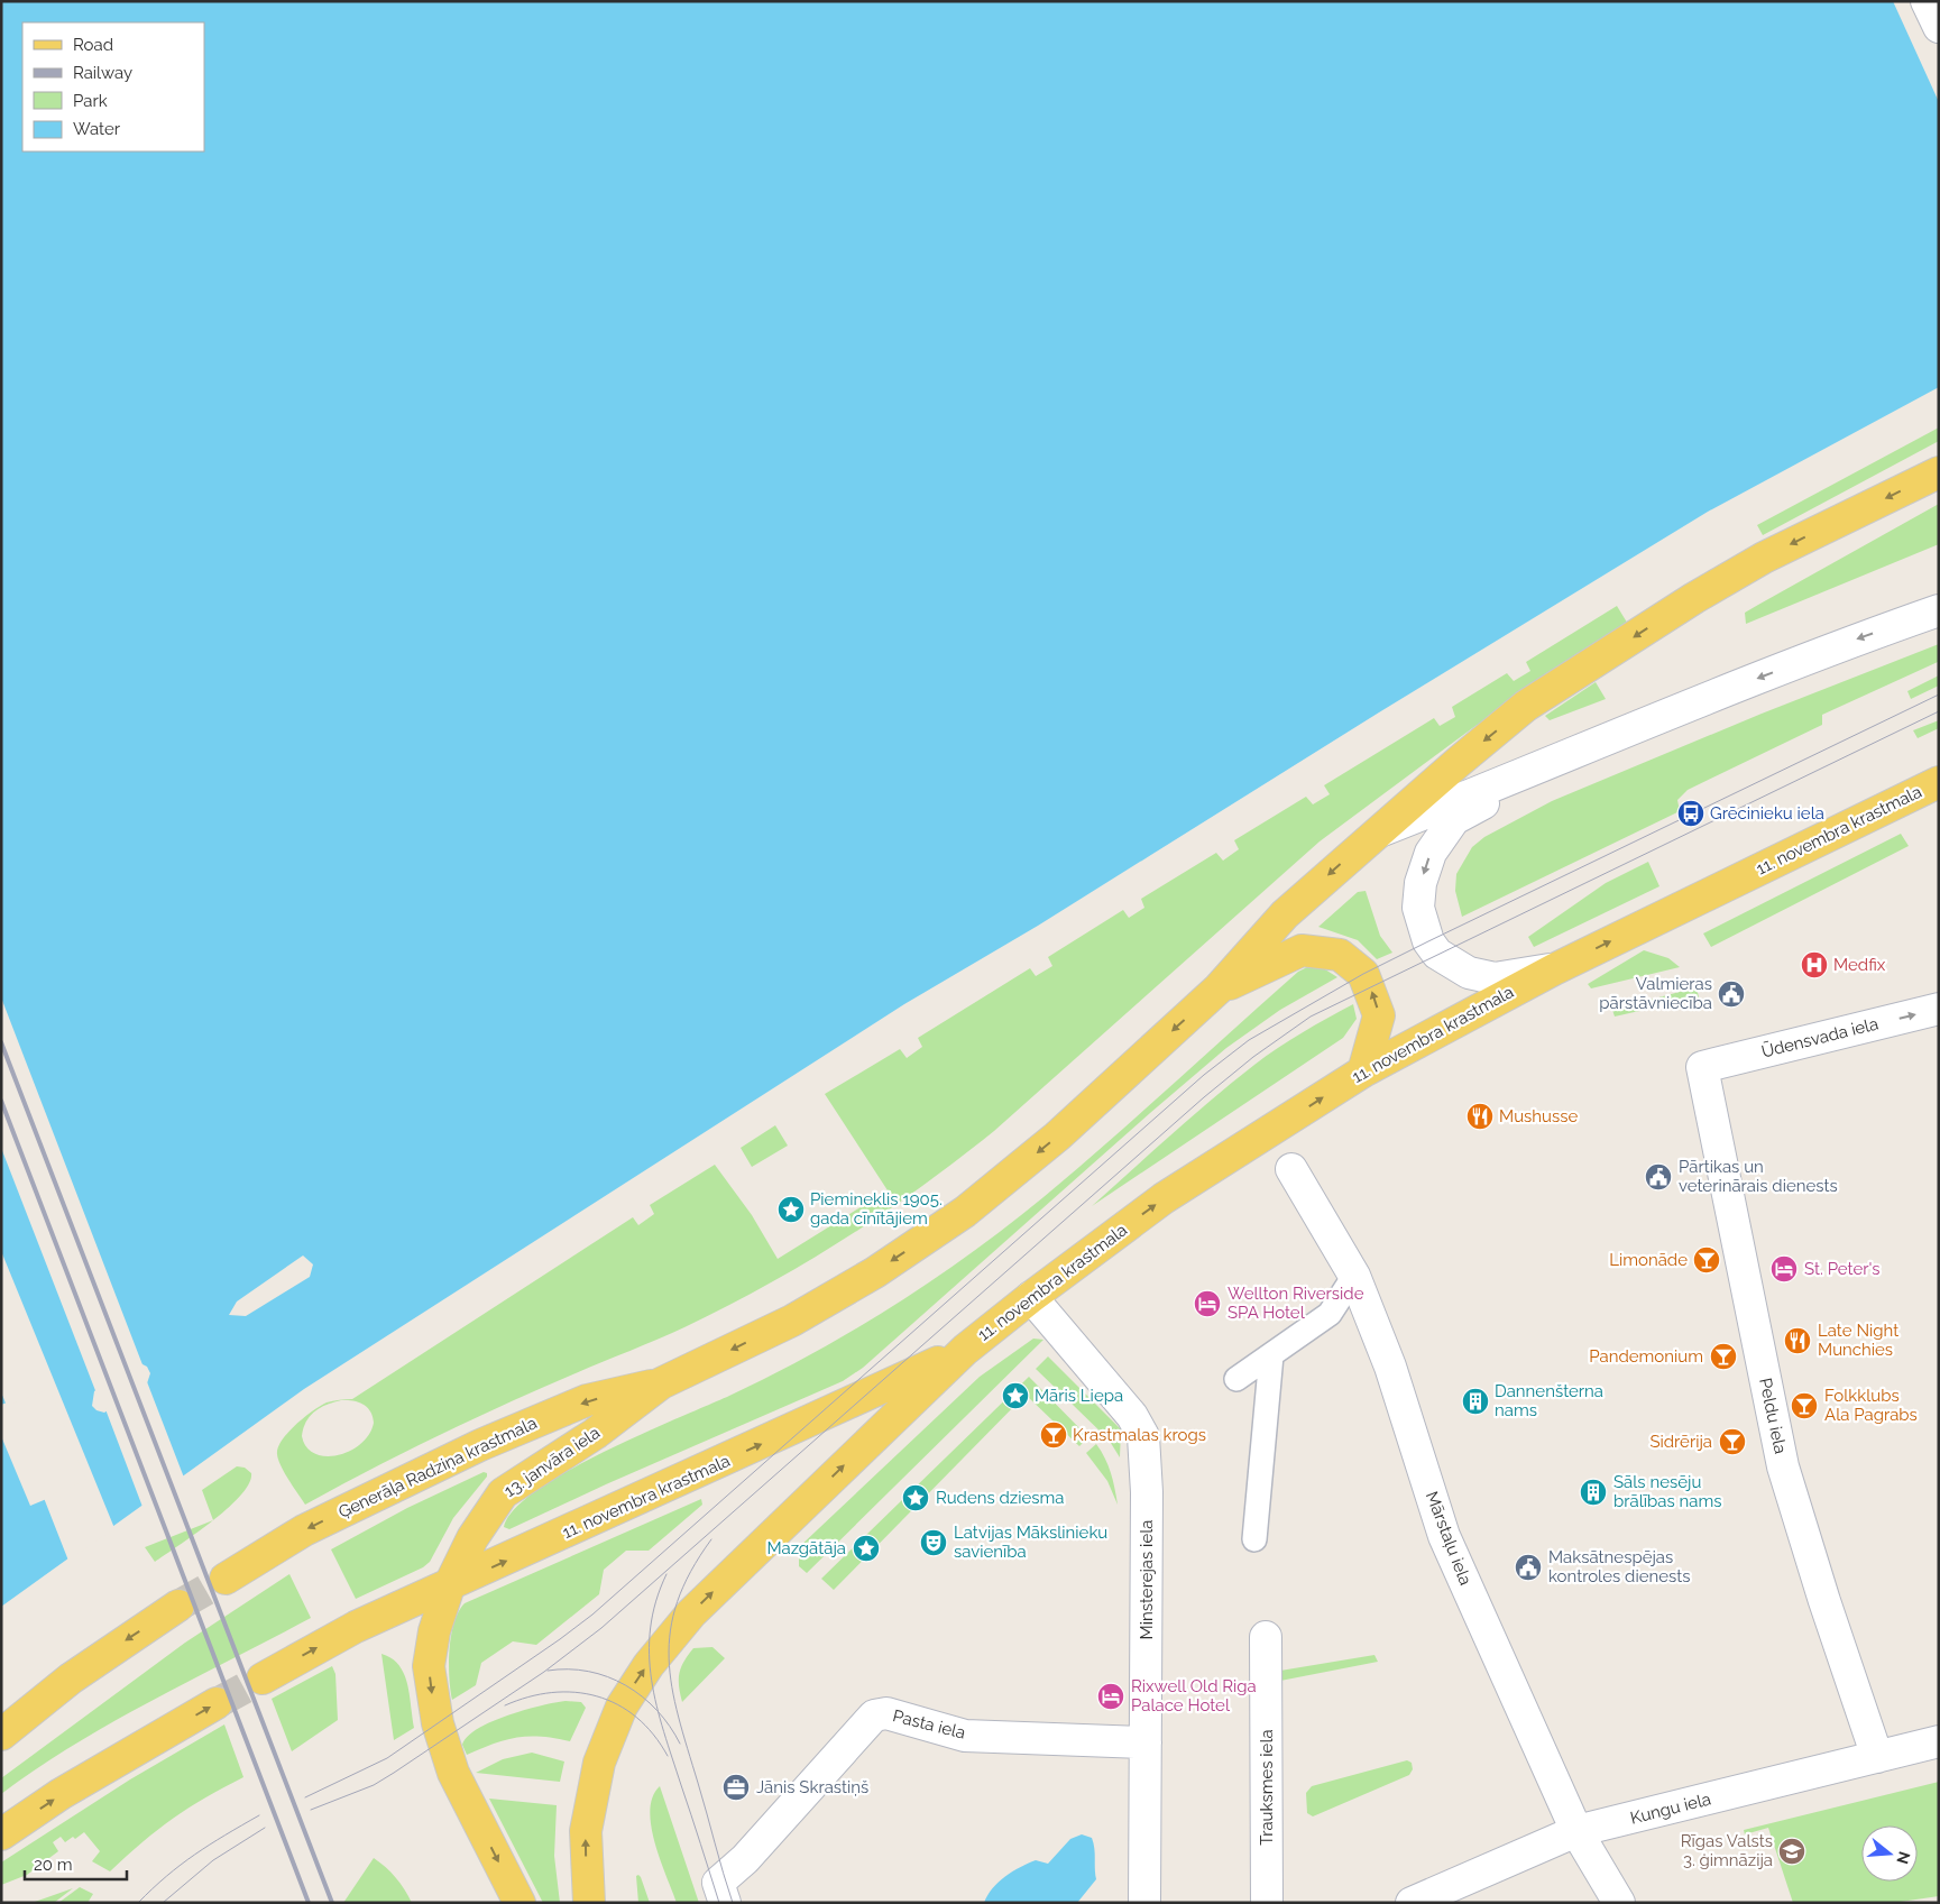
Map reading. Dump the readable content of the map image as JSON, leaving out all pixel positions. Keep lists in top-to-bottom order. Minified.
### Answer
{"streets":{"main road":["11. novembra krastmala","13. janvāra iela","Ģenerāļa Radziņa krastmala"],"street":["Ūdensvada iela","Peldu iela","Mārstaļu iela","Minsterejas iela","Pasta iela","Trauksmes iela","Kungu iela"]},"crossings":[["11. novembra krastmala","13. janvāra iela"],["11. novembra krastmala","Minsterejas iela"],["Ūdensvada iela","Peldu iela"],["Peldu iela","Kungu iela"],["13. janvāra iela","Ģenerāļa Radziņa krastmala"],["Mārstaļu iela","Kungu iela"],["Minsterejas iela","Pasta iela"]],"one_way":["Ūdensvada iela","13. janvāra iela"],"places":{"bus stop":["Grēcinieku iela"],"hospital":["Medfix"],"public building":["Valmieras pārstāvniecība","Pārtikas un veterinārais dienests","Maksātnespējas kontroles dienests"],"restaurant":["Mushusse","Late Night Munchies"],"place":["Piemineklis 1905. gada cīnītājiem","Māris Liepa","Rudens dziesma","Mazgātāja"],"bar":["Limonāde","Pandemonium","Folkklubs Ala Pagrabs","Krastmalas krogs","Sidrērija"],"hotel":["St. Peter's","Wellton Riverside SPA Hotel","Rixwell Old Riga Palace Hotel"],"building":["Dannenšterna nams","Sāls nesēju brālības nams"],"theatre":["Latvijas Mākslinieku savienība"],"office":["Jānis Skrastiņš"],"school or university":["Rīgas Valsts 3. ģimnāzija"]},"legend":["Road","Railway","Park","Water"],"scale_bar":"20 m","north":"right"}
